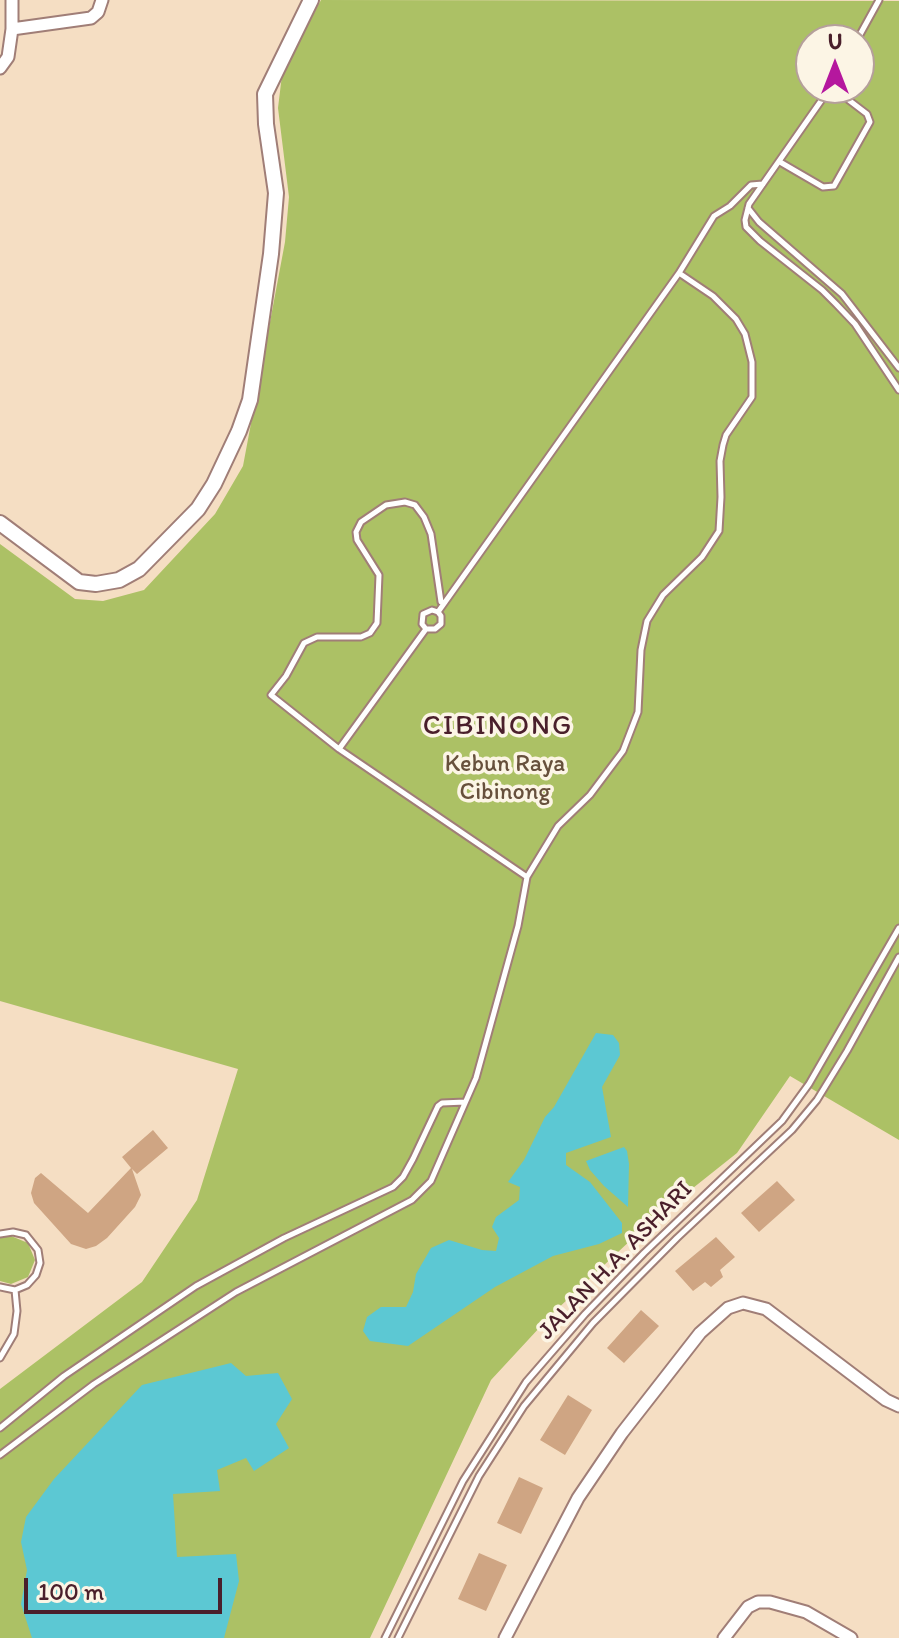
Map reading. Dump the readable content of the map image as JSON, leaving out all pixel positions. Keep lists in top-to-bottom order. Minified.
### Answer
{"streets":{"lane":["JALAN H.A. ASHARI"]},"districts":["CIBINONG"],"parks":["Kebun Raya Cibinong"],"scale_bar":"100 m","north":"top"}
